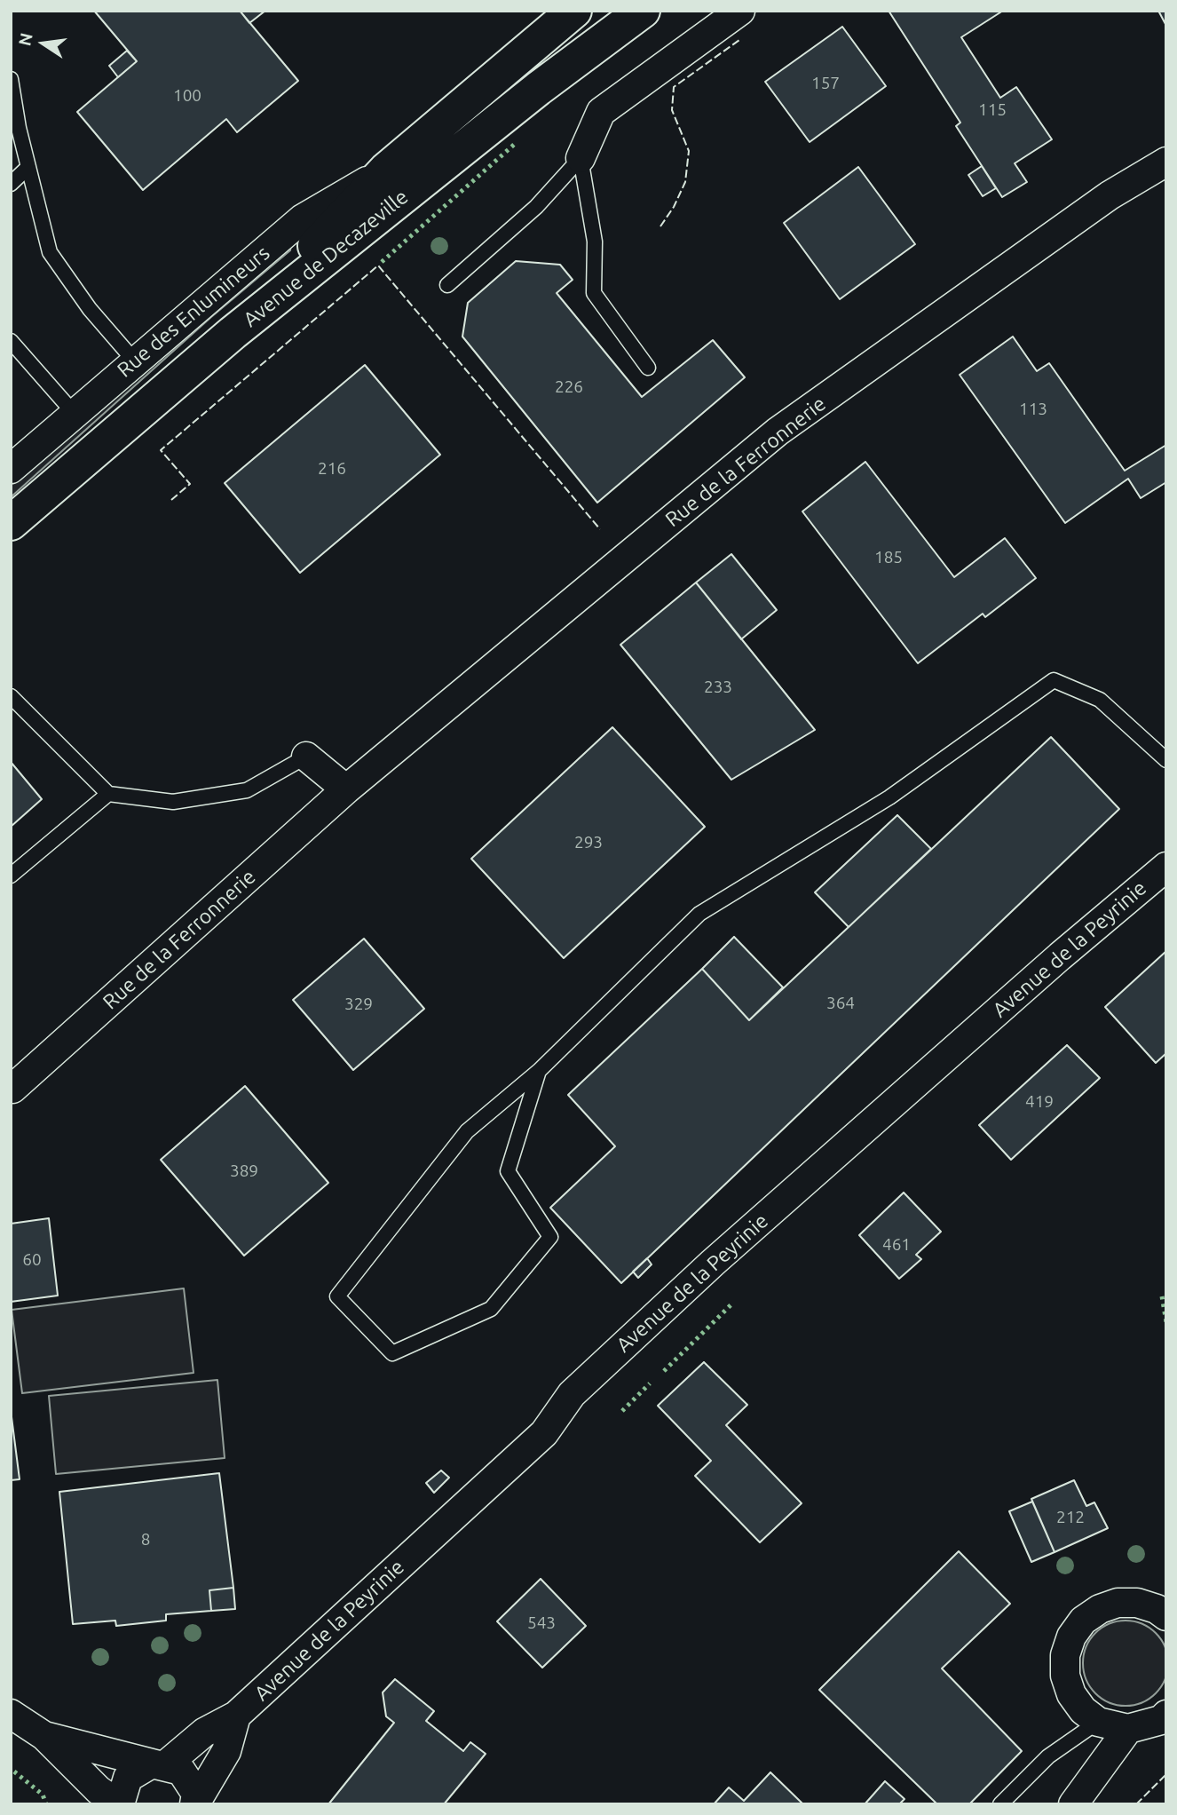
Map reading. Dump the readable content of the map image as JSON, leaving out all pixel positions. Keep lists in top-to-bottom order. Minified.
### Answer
{"streets":{"main road":["Avenue de Decazeville"],"street":["Rue des Enlumineurs","Rue de la Ferronnerie","Avenue de la Peyrinie"]},"crossings":[["Avenue de Decazeville","Rue des Enlumineurs"]],"house_numbers":["157","100","115","226","113","216","185","233","293","364","329","419","389","461","60","212","8","543"],"north":"left"}
